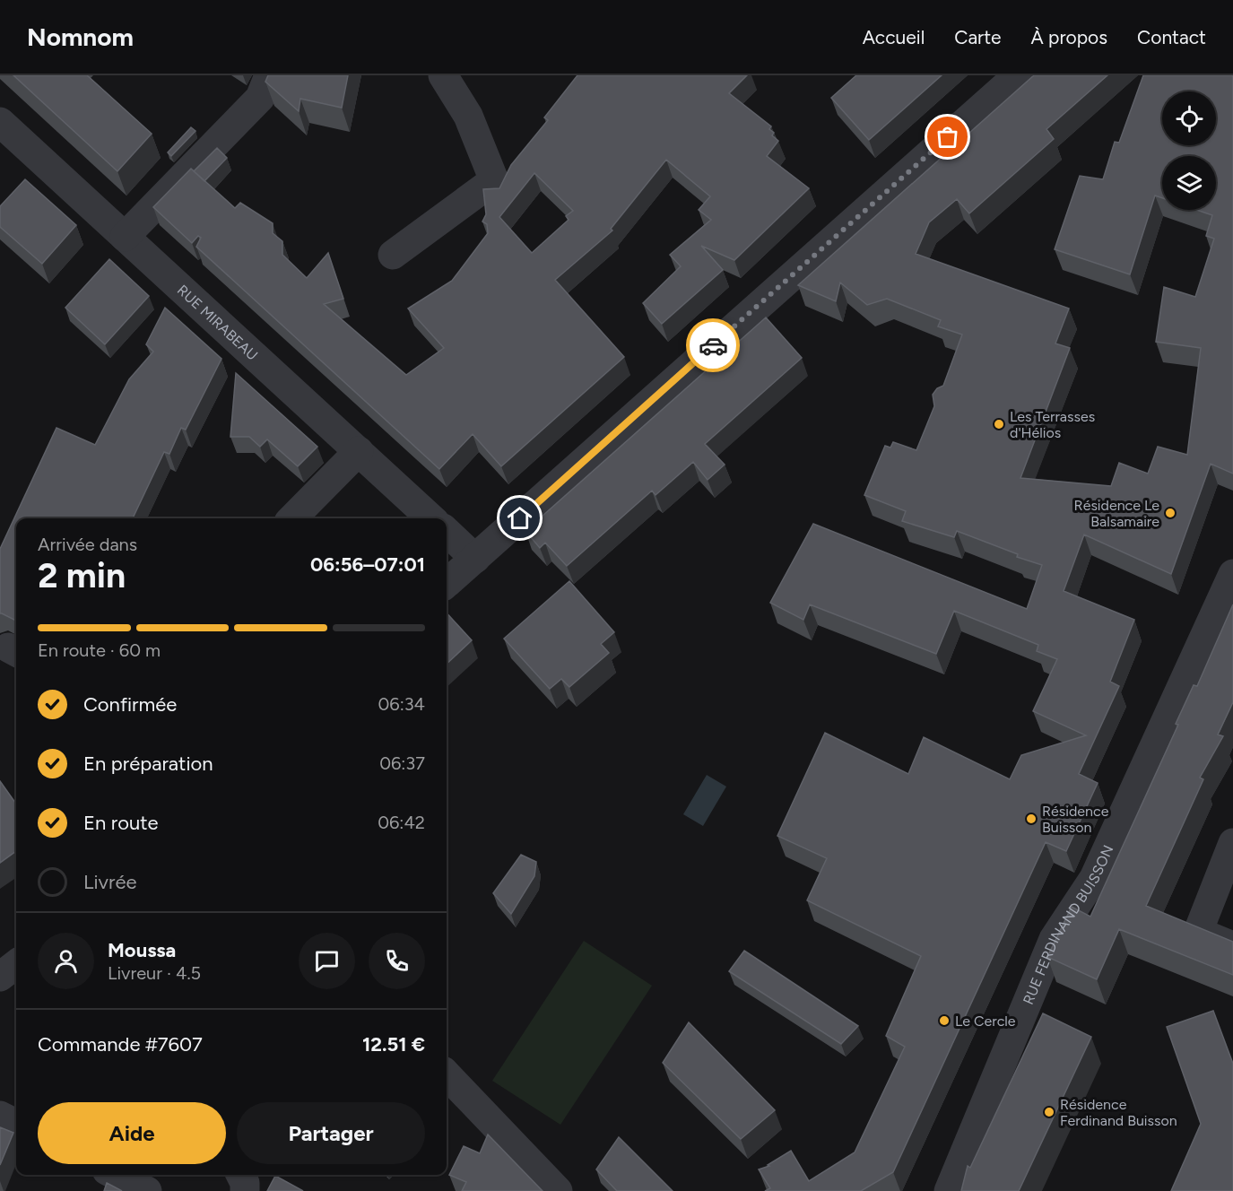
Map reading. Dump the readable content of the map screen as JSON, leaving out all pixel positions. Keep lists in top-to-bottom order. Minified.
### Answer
{"streets":{"street":["RUE MIRABEAU","RUE FERDINAND BUISSON"]},"places":["Les Terrasses d'Hélios","Résidence Le Balsamaire","Résidence Buisson","Le Cercle","Résidence Ferdinand Buisson"],"page":{"header":"Nomnom","nav":["Accueil","Carte","À propos","Contact"],"heading":["2 min","Arrivée dans","06:56–07:01"],"panel":["Moussa","Livreur · 4.5","Commande #7607","12.51 €"],"bar":"En route · 60 m","list":[["Confirmée","06:34"],["En préparation","06:37"],["En route","06:42"],"Livrée"],"buttons":["Aide","Partager"]}}
